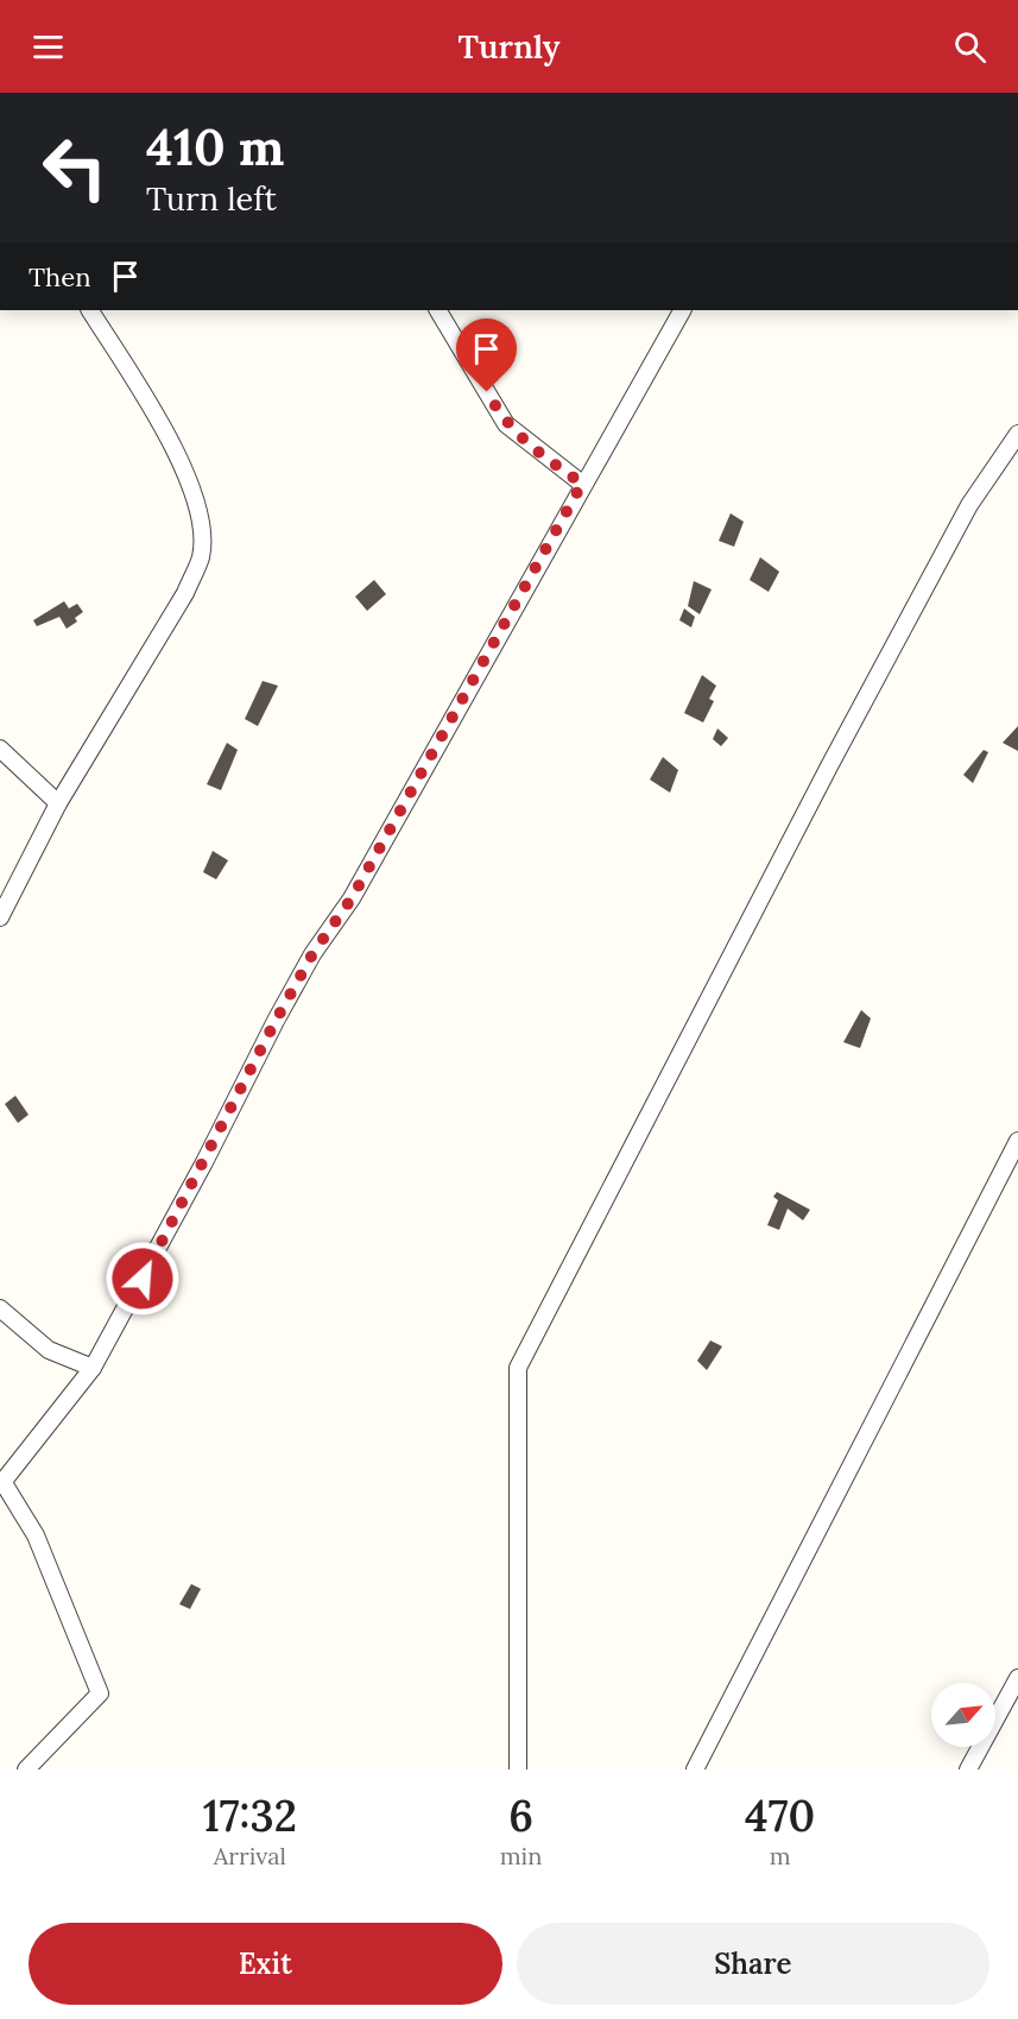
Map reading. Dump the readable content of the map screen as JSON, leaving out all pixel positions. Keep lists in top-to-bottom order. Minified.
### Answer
{"north":"top right","page":{"header":"Turnly","turn":["410 m","Turn left"],"then":"Then","eta":["17:32","Arrival","6","min","470","m"],"buttons":["Exit","Share"]}}
